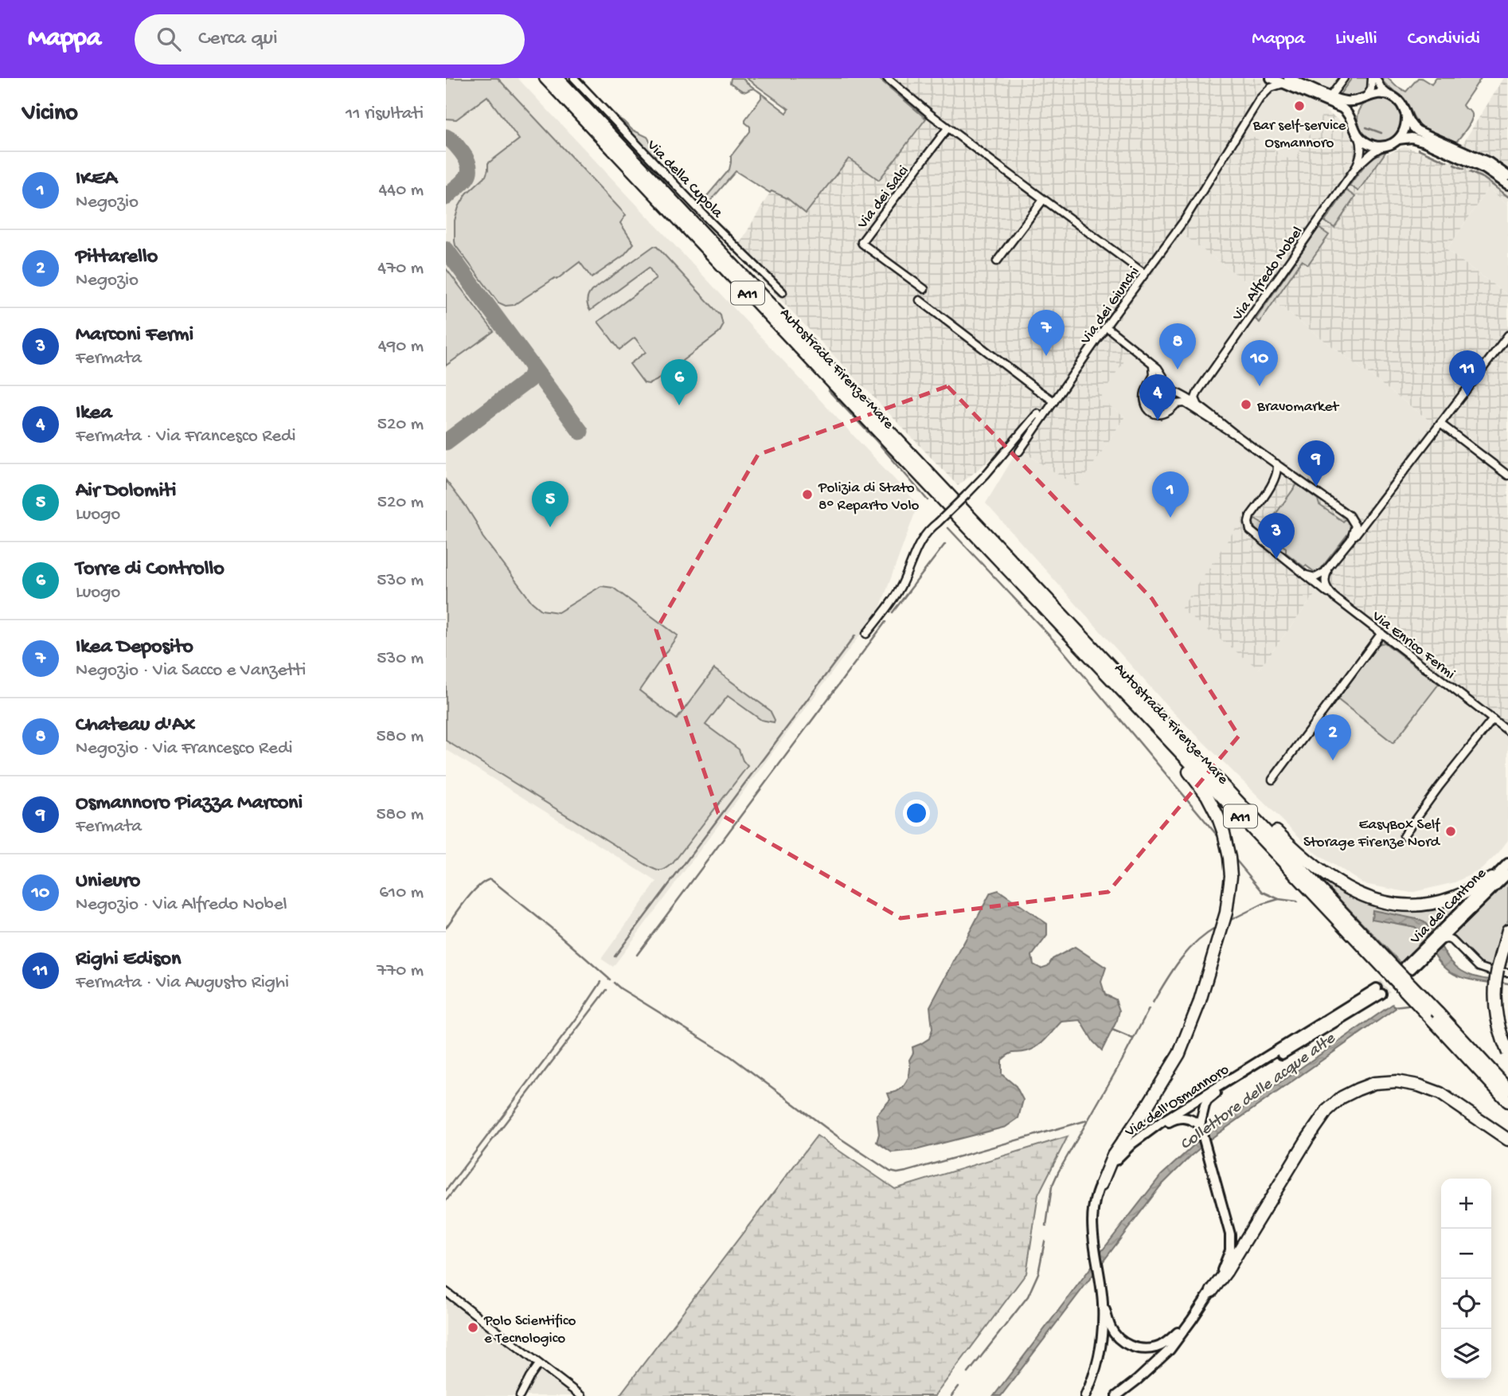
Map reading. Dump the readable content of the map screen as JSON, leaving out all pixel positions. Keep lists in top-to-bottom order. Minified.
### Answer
{"streets":{"highway":["A11","Autostrada Firenze-Mare"],"main road":["Via del Cantone","Via dell'Osmannoro"],"street":["Via della Cupola","Via dei Salci","Via Alfredo Nobel","Via dei Giunchi","Via Enrico Fermi"]},"crossings":[["Autostrada Firenze-Mare","Via del Cantone"]],"water":["Collettore delle acque alte"],"places":["Bar self-service Osmannoro","Bravomarket","Polizia di Stato 8° Reparto Volo","EasyBox Self Storage Firenze Nord","Polo Scientifico e Tecnologico"],"page":{"header":"Mappa","search":"Cerca qui","nav":["Mappa","Livelli","Condividi"],"heading":["Vicino","11 risultati"],"list":[{"mark":"1","name":"IKEA","note":"Negozio","value":"440 m"},{"mark":"2","name":"Pittarello","note":"Negozio","value":"470 m"},{"mark":"3","name":"Marconi Fermi","note":"Fermata","value":"490 m"},{"mark":"4","name":"Ikea","note":"Fermata · Via Francesco Redi","value":"520 m"},{"mark":"5","name":"Air Dolomiti","note":"Luogo","value":"520 m"},{"mark":"6","name":"Torre di Controllo","note":"Luogo","value":"530 m"},{"mark":"7","name":"Ikea Deposito","note":"Negozio · Via Sacco e Vanzetti","value":"530 m"},{"mark":"8","name":"Chateau d'Ax","note":"Negozio · Via Francesco Redi","value":"580 m"},{"mark":"9","name":"Osmannoro Piazza Marconi","note":"Fermata","value":"580 m"},{"mark":"10","name":"Unieuro","note":"Negozio · Via Alfredo Nobel","value":"610 m"},{"mark":"11","name":"Righi Edison","note":"Fermata · Via Augusto Righi","value":"770 m"}],"pins":["7","8","10","11","6","4","9","1","5","3","2"],"map_buttons":["+","−"]}}
